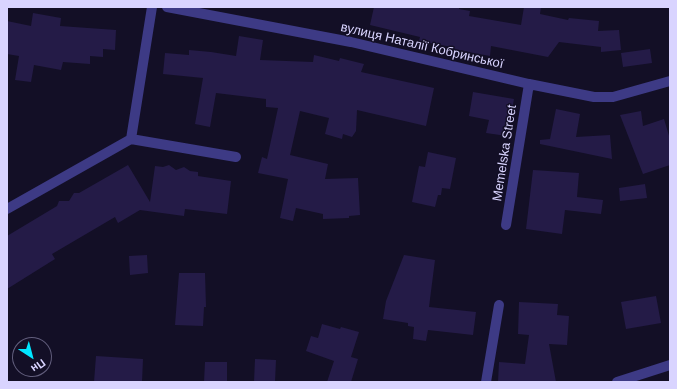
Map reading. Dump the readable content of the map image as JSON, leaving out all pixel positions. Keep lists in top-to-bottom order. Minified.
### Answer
{"streets":{"street":["вулиця Наталії Кобринської","Memelska Street"]},"crossings":[["вулиця Наталії Кобринської","Memelska Street"]],"north":"bottom right"}
